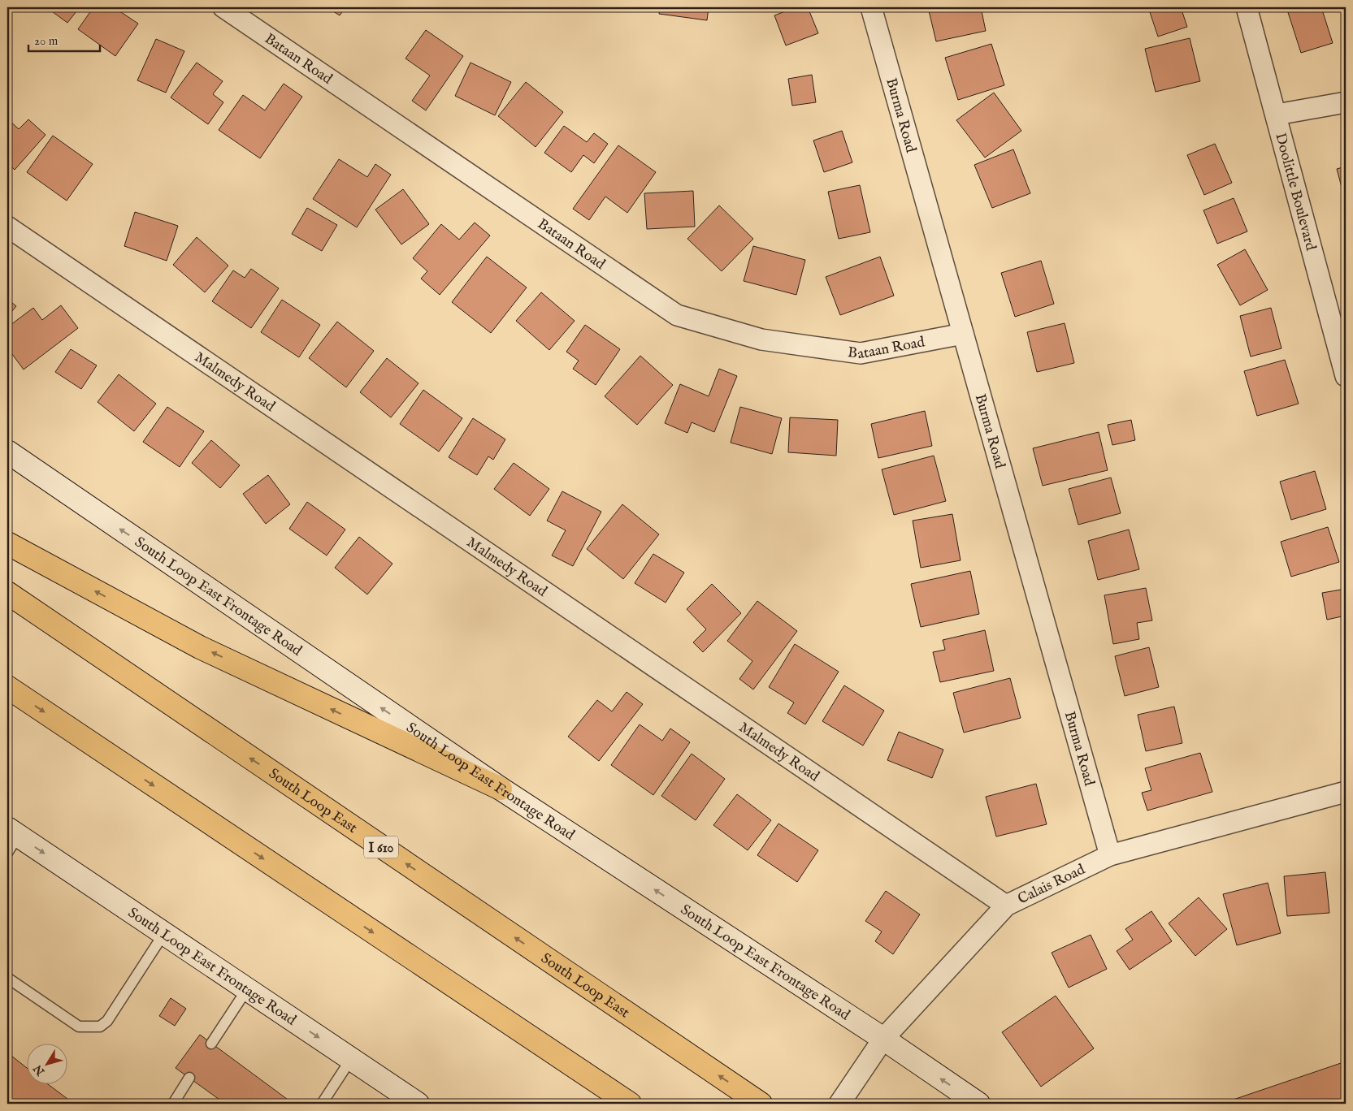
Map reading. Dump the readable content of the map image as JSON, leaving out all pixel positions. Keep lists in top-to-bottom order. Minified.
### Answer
{"streets":{"highway":["South Loop East","I 610"],"main road":["South Loop East Frontage Road"],"street":["Bataan Road","Burma Road","Doolittle Boulevard","Malmedy Road","Calais Road"]},"crossings":[["Bataan Road","Burma Road"],["Burma Road","Calais Road"],["Malmedy Road","Calais Road"],["South Loop East Frontage Road","Calais Road"]],"scale_bar":"20 m","north":"bottom left"}
